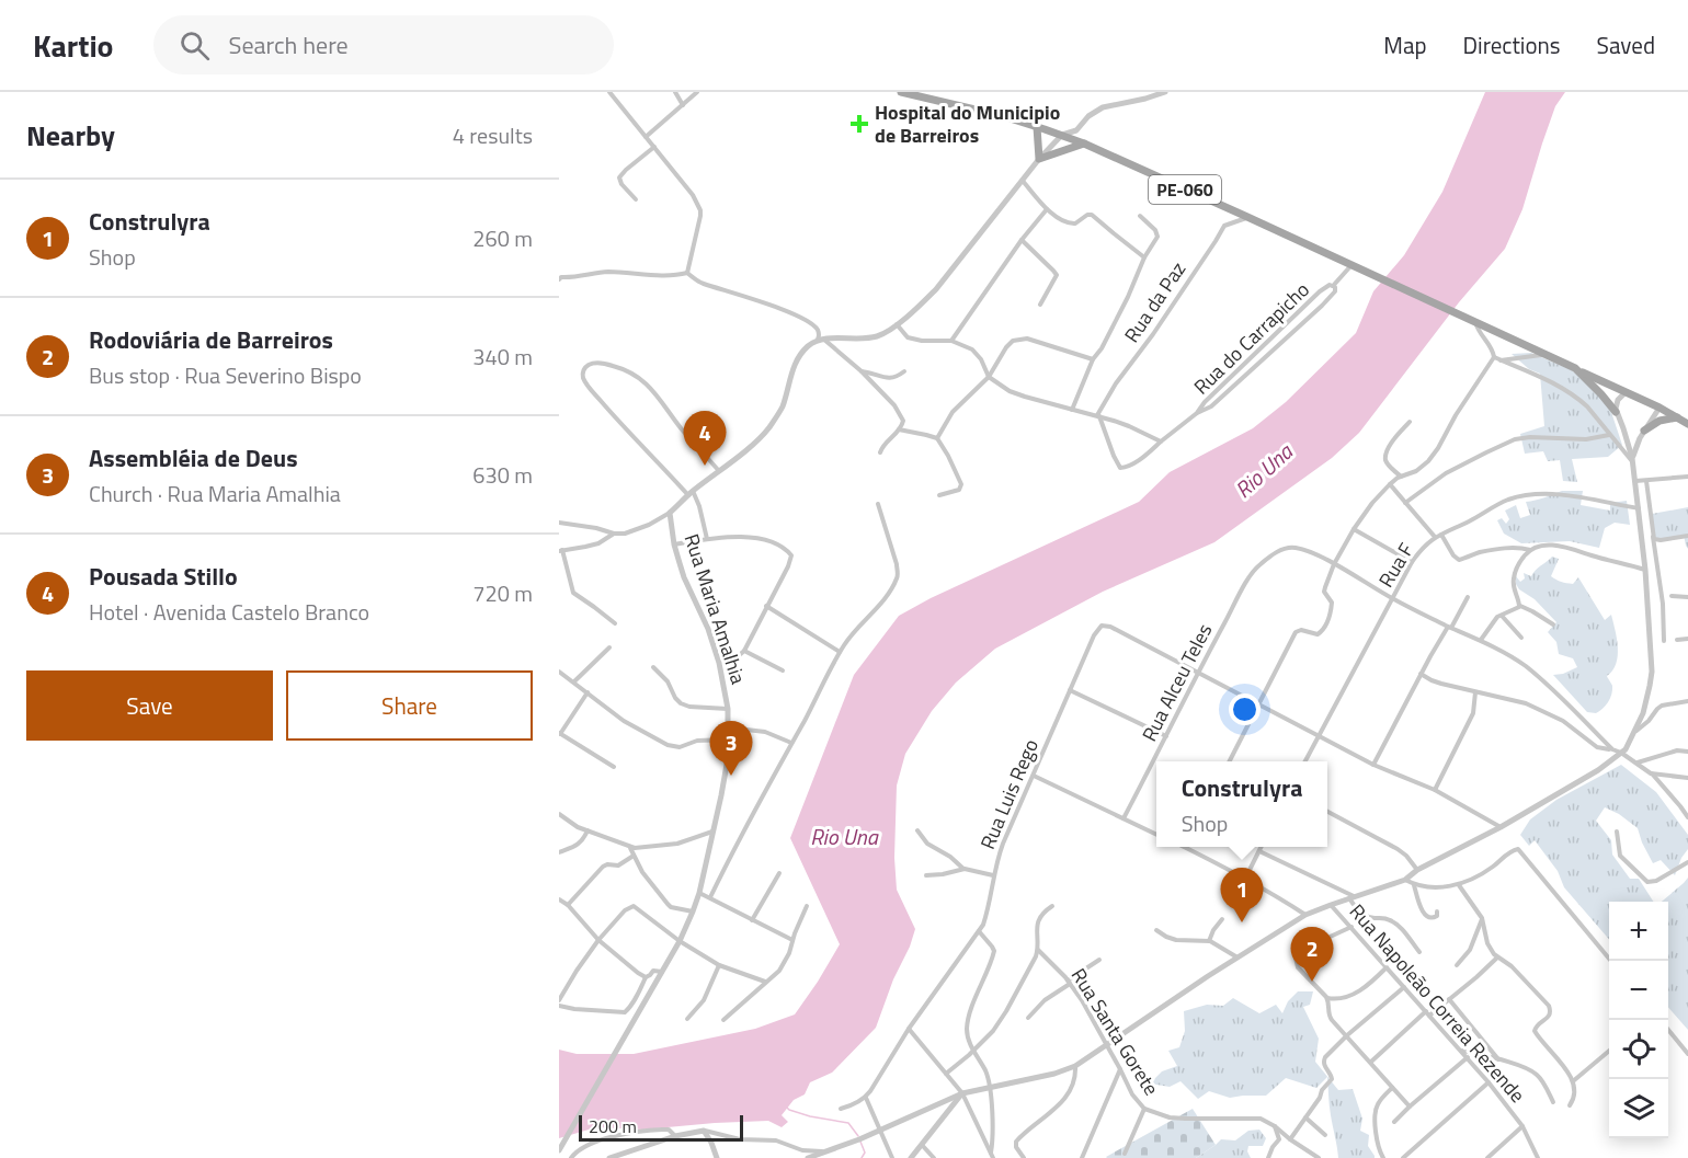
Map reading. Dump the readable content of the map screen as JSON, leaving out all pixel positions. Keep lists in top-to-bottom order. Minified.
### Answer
{"streets":{"main road":["PE-060"],"street":["Rua da Paz","Rua do Carrapicho","Rua F","Rua Maria Amalhia","Rua Alceu Teles","Rua Luis Rego","Rua Napoleão Correia Rezende","Rua Santa Gorete"]},"crossings":[["PE-060","Rua da Paz"],["Rua Alceu Teles","Rua Luis Rego"]],"water":["Rio Una"],"places":{"health":["Hospital do Municipio de Barreiros"]},"scale_bar":"200 m","page":{"header":"Kartio","search":"Search here","nav":["Map","Directions","Saved"],"heading":["Nearby","4 results"],"list":[{"mark":"1","name":"Construlyra","note":"Shop","value":"260 m"},{"mark":"2","name":"Rodoviária de Barreiros","note":"Bus stop · Rua Severino Bispo","value":"340 m"},{"mark":"3","name":"Assembléia de Deus","note":"Church · Rua Maria Amalhia","value":"630 m"},{"mark":"4","name":"Pousada Stillo","note":"Hotel · Avenida Castelo Branco","value":"720 m"}],"pins":["4","3","1","2"],"buttons":["Save","Share"],"popup":["Construlyra","Shop"],"map_buttons":["+","−"],"scale":"200 m"}}
